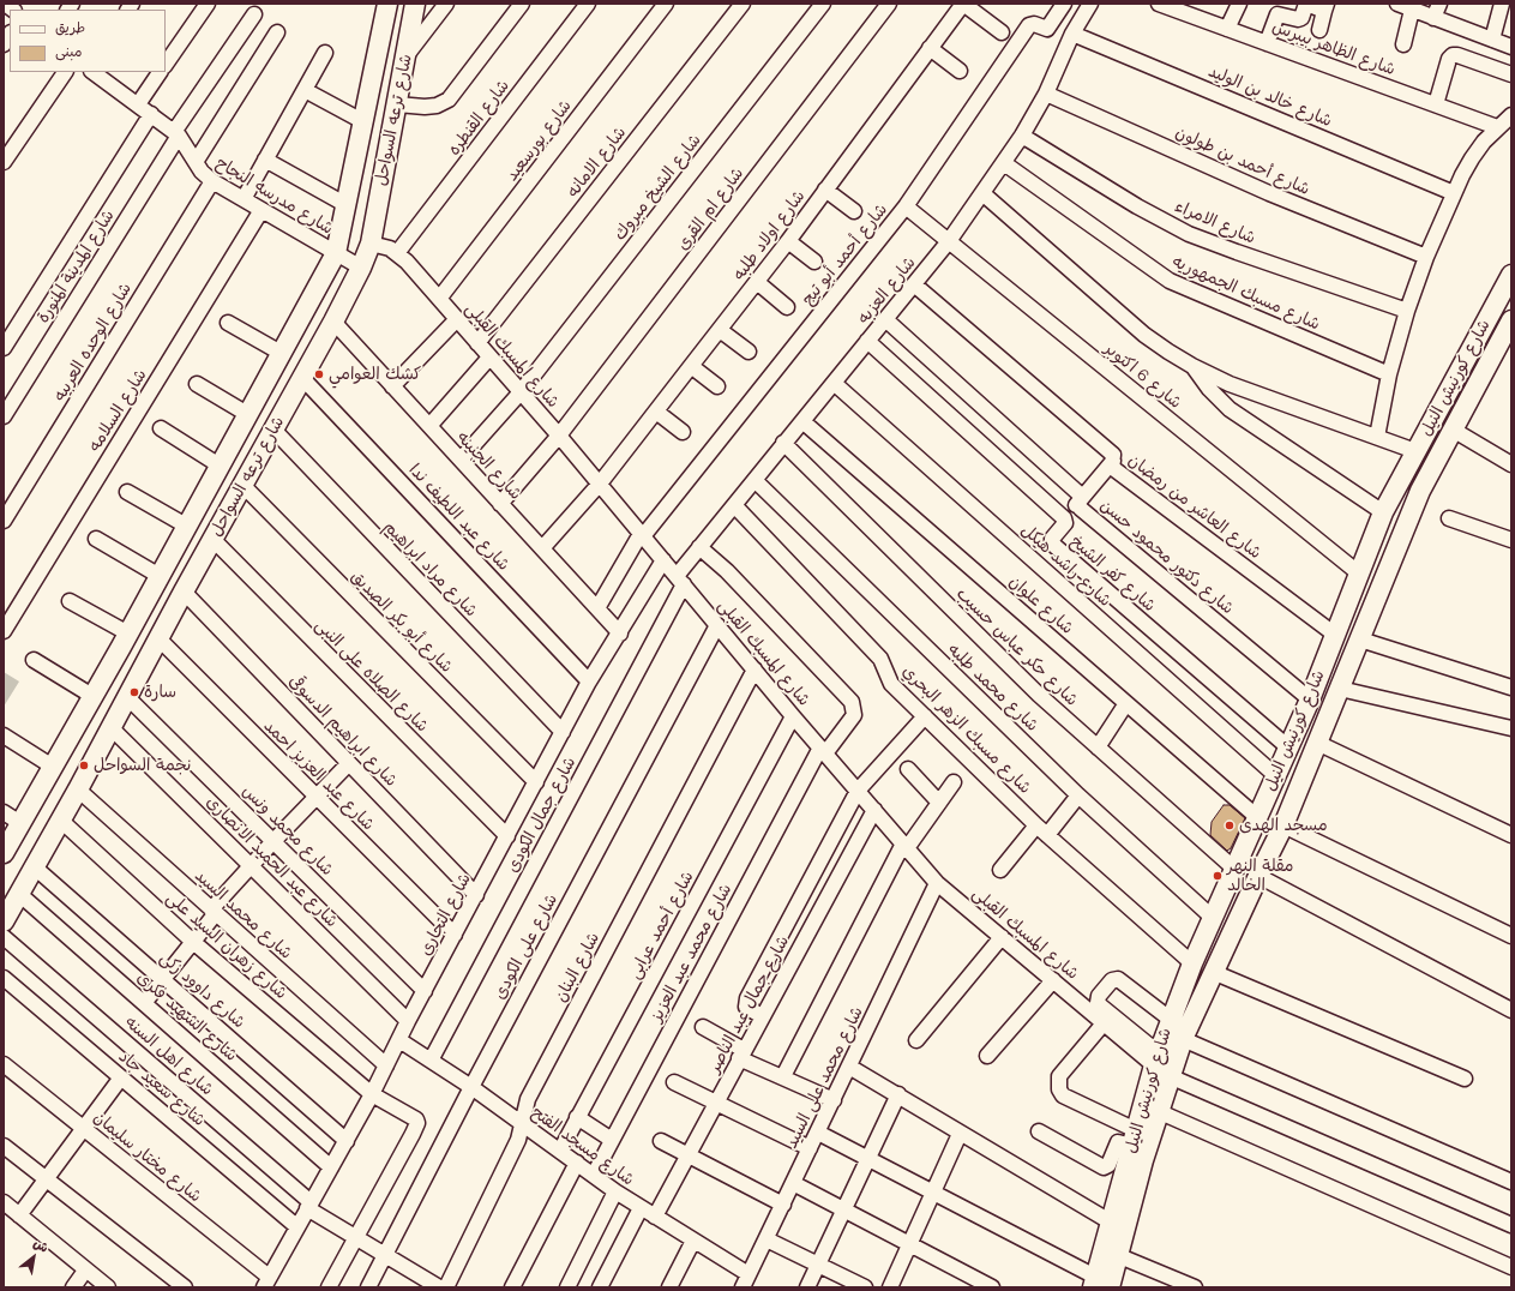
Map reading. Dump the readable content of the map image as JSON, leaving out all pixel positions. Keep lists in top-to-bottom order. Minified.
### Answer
{"streets":{"main road":["شارع ترعه السواحل","شارع كورنيش النيل"],"street":["شارع الظاهر بيبرس","شارع خالد بن الوليد","شارع القنطره","شارع بورسعيد","شارع أحمد بن طولون","شارع الامانه","شارع الشيخ مبروك","شارع مدرسه النجاح","شارع ام القرى","شارع الامراء","شارع اولاد طلبه","شارع أحمد أبو تيج","شارع المدينة المنورة","شارع العزبه","شارع مسبك الجمهوريه","شارع الوحده العربيه","شارع المسبك القبلى","شارع 6 اكتوبر","شارع السلامه","شارع الجنينه","شارع العاشر من رمضان","شارع عبد اللطيف ندا","شارع دكتور محمود حسن","شارع راشد هيكل","شارع مراد ابراهيم","شارع كفر الشيخ","شارع علوان","شارع أبو بكر الصديق","شارع حكر عباس حسيب","شارع الصلاه على النبى","شارع محمد طلبه","شارع مسبك الزهر البحري","شارع ابراهيم الدسوقى","شارع عبد العزيز احمد","شارع جمال الكودى","شارع محمد ونس","شارع عبد الحميد الانصارى","شارع محمد السيد","شارع التجارى","شارع أحمد عرابى","شارع زهران السيد على","شارع على الكودى","شارع محمد عبد العزيز","شارع البنان","شارع داوود زكى","شارع جمال عبد الناصر","شارع الشهيد فكرى","شارع اهل السنه","شارع محمد على السيد","شارع سعيد جاد","شارع مسجد الفتح","شارع مختار سليمان"]},"crossings":[["شارع خالد بن الوليد","شارع العزبه"],["شارع القنطره","شارع المسبك القبلى"],["شارع ترعه السواحل","شارع مدرسه النجاح"],["شارع ترعه السواحل","شارع المسبك القبلى"],["شارع ترعه السواحل","شارع الجنينه"],["شارع ترعه السواحل","شارع عبد اللطيف ندا"],["شارع ترعه السواحل","شارع مراد ابراهيم"],["شارع ترعه السواحل","شارع أبو بكر الصديق"],["شارع ترعه السواحل","شارع الصلاه على النبى"],["شارع ترعه السواحل","شارع ابراهيم الدسوقى"],["شارع ترعه السواحل","شارع عبد العزيز احمد"],["شارع ترعه السواحل","شارع محمد ونس"],["شارع ترعه السواحل","شارع عبد الحميد الانصارى"],["شارع ترعه السواحل","شارع محمد السيد"],["شارع ترعه السواحل","شارع زهران السيد على"],["شارع ترعه السواحل","شارع داوود زكى"],["شارع ترعه السواحل","شارع الشهيد فكرى"],["شارع بورسعيد","شارع المسبك القبلى"],["شارع أحمد بن طولون","شارع العزبه"],["شارع الامانه","شارع المسبك القبلى"],["شارع الشيخ مبروك","شارع المسبك القبلى"],["شارع الشيخ مبروك","شارع الجنينه"],["شارع مدرسه النجاح","شارع المدينة المنورة"],["شارع مدرسه النجاح","شارع الوحده العربيه"],["شارع مدرسه النجاح","شارع السلامه"],["شارع ام القرى","شارع المسبك القبلى"],["شارع ام القرى","شارع الجنينه"],["شارع الامراء","شارع العزبه"],["شارع اولاد طلبه","شارع المسبك القبلى"],["شارع اولاد طلبه","شارع الجنينه"],["شارع أحمد أبو تيج","شارع المسبك القبلى"],["شارع أحمد أبو تيج","شارع 6 اكتوبر"],["شارع أحمد أبو تيج","شارع الجنينه"],["شارع العزبه","شارع مسبك الجمهوريه"],["شارع العزبه","شارع المسبك القبلى"],["شارع العزبه","شارع 6 اكتوبر"],["شارع العزبه","شارع العاشر من رمضان"],["شارع العزبه","شارع دكتور محمود حسن"],["شارع العزبه","شارع راشد هيكل"],["شارع العزبه","شارع كفر الشيخ"],["شارع العزبه","شارع علوان"],["شارع العزبه","شارع حكر عباس حسيب"],["شارع العزبه","شارع محمد طلبه"],["شارع العزبه","شارع مسبك الزهر البحري"],["شارع العزبه","شارع جمال الكودى"],["شارع العزبه","شارع محمد عبد العزيز"],["شارع المسبك القبلى","شارع كورنيش النيل"],["شارع المسبك القبلى","شارع جمال الكودى"],["شارع المسبك القبلى","شارع التجارى"],["شارع المسبك القبلى","شارع أحمد عرابى"],["شارع المسبك القبلى","شارع على الكودى"],["شارع المسبك القبلى","شارع محمد عبد العزيز"],["شارع المسبك القبلى","شارع البنان"],["شارع المسبك القبلى","شارع جمال عبد الناصر"],["شارع المسبك القبلى","شارع محمد على السيد"],["شارع 6 اكتوبر","شارع كورنيش النيل"],["شارع كورنيش النيل","شارع العاشر من رمضان"],["شارع كورنيش النيل","شارع دكتور محمود حسن"],["شارع كورنيش النيل","شارع راشد هيكل"],["شارع كورنيش النيل","شارع كفر الشيخ"],["شارع كورنيش النيل","شارع علوان"],["شارع كورنيش النيل","شارع حكر عباس حسيب"],["شارع كورنيش النيل","شارع محمد طلبه"],["شارع كورنيش النيل","شارع مسبك الزهر البحري"],["شارع الجنينه","شارع التجارى"],["شارع عبد اللطيف ندا","شارع التجارى"],["شارع مراد ابراهيم","شارع التجارى"],["شارع أبو بكر الصديق","شارع التجارى"],["شارع الصلاه على النبى","شارع التجارى"],["شارع ابراهيم الدسوقى","شارع التجارى"],["شارع عبد العزيز احمد","شارع التجارى"],["شارع جمال الكودى","شارع مسجد الفتح"],["شارع محمد ونس","شارع التجارى"],["شارع عبد الحميد الانصارى","شارع التجارى"],["شارع محمد السيد","شارع التجارى"],["شارع التجارى","شارع زهران السيد على"],["شارع التجارى","شارع داوود زكى"],["شارع التجارى","شارع الشهيد فكرى"],["شارع التجارى","شارع اهل السنه"],["شارع التجارى","شارع سعيد جاد"],["شارع التجارى","شارع مسجد الفتح"],["شارع التجارى","شارع مختار سليمان"],["شارع أحمد عرابى","شارع مسجد الفتح"],["شارع زهران السيد على","شارع اهل السنه"],["شارع على الكودى","شارع اهل السنه"],["شارع على الكودى","شارع مسجد الفتح"],["شارع محمد عبد العزيز","شارع مسجد الفتح"],["شارع البنان","شارع مسجد الفتح"],["شارع جمال عبد الناصر","شارع مسجد الفتح"],["شارع محمد على السيد","شارع مسجد الفتح"]],"places":["كشك العوامي","سارة","نجمة السواحل","مسجد الهدى","مقلة النهر الخالد"],"legend":["طريق","مبنى"],"north":"top right"}
